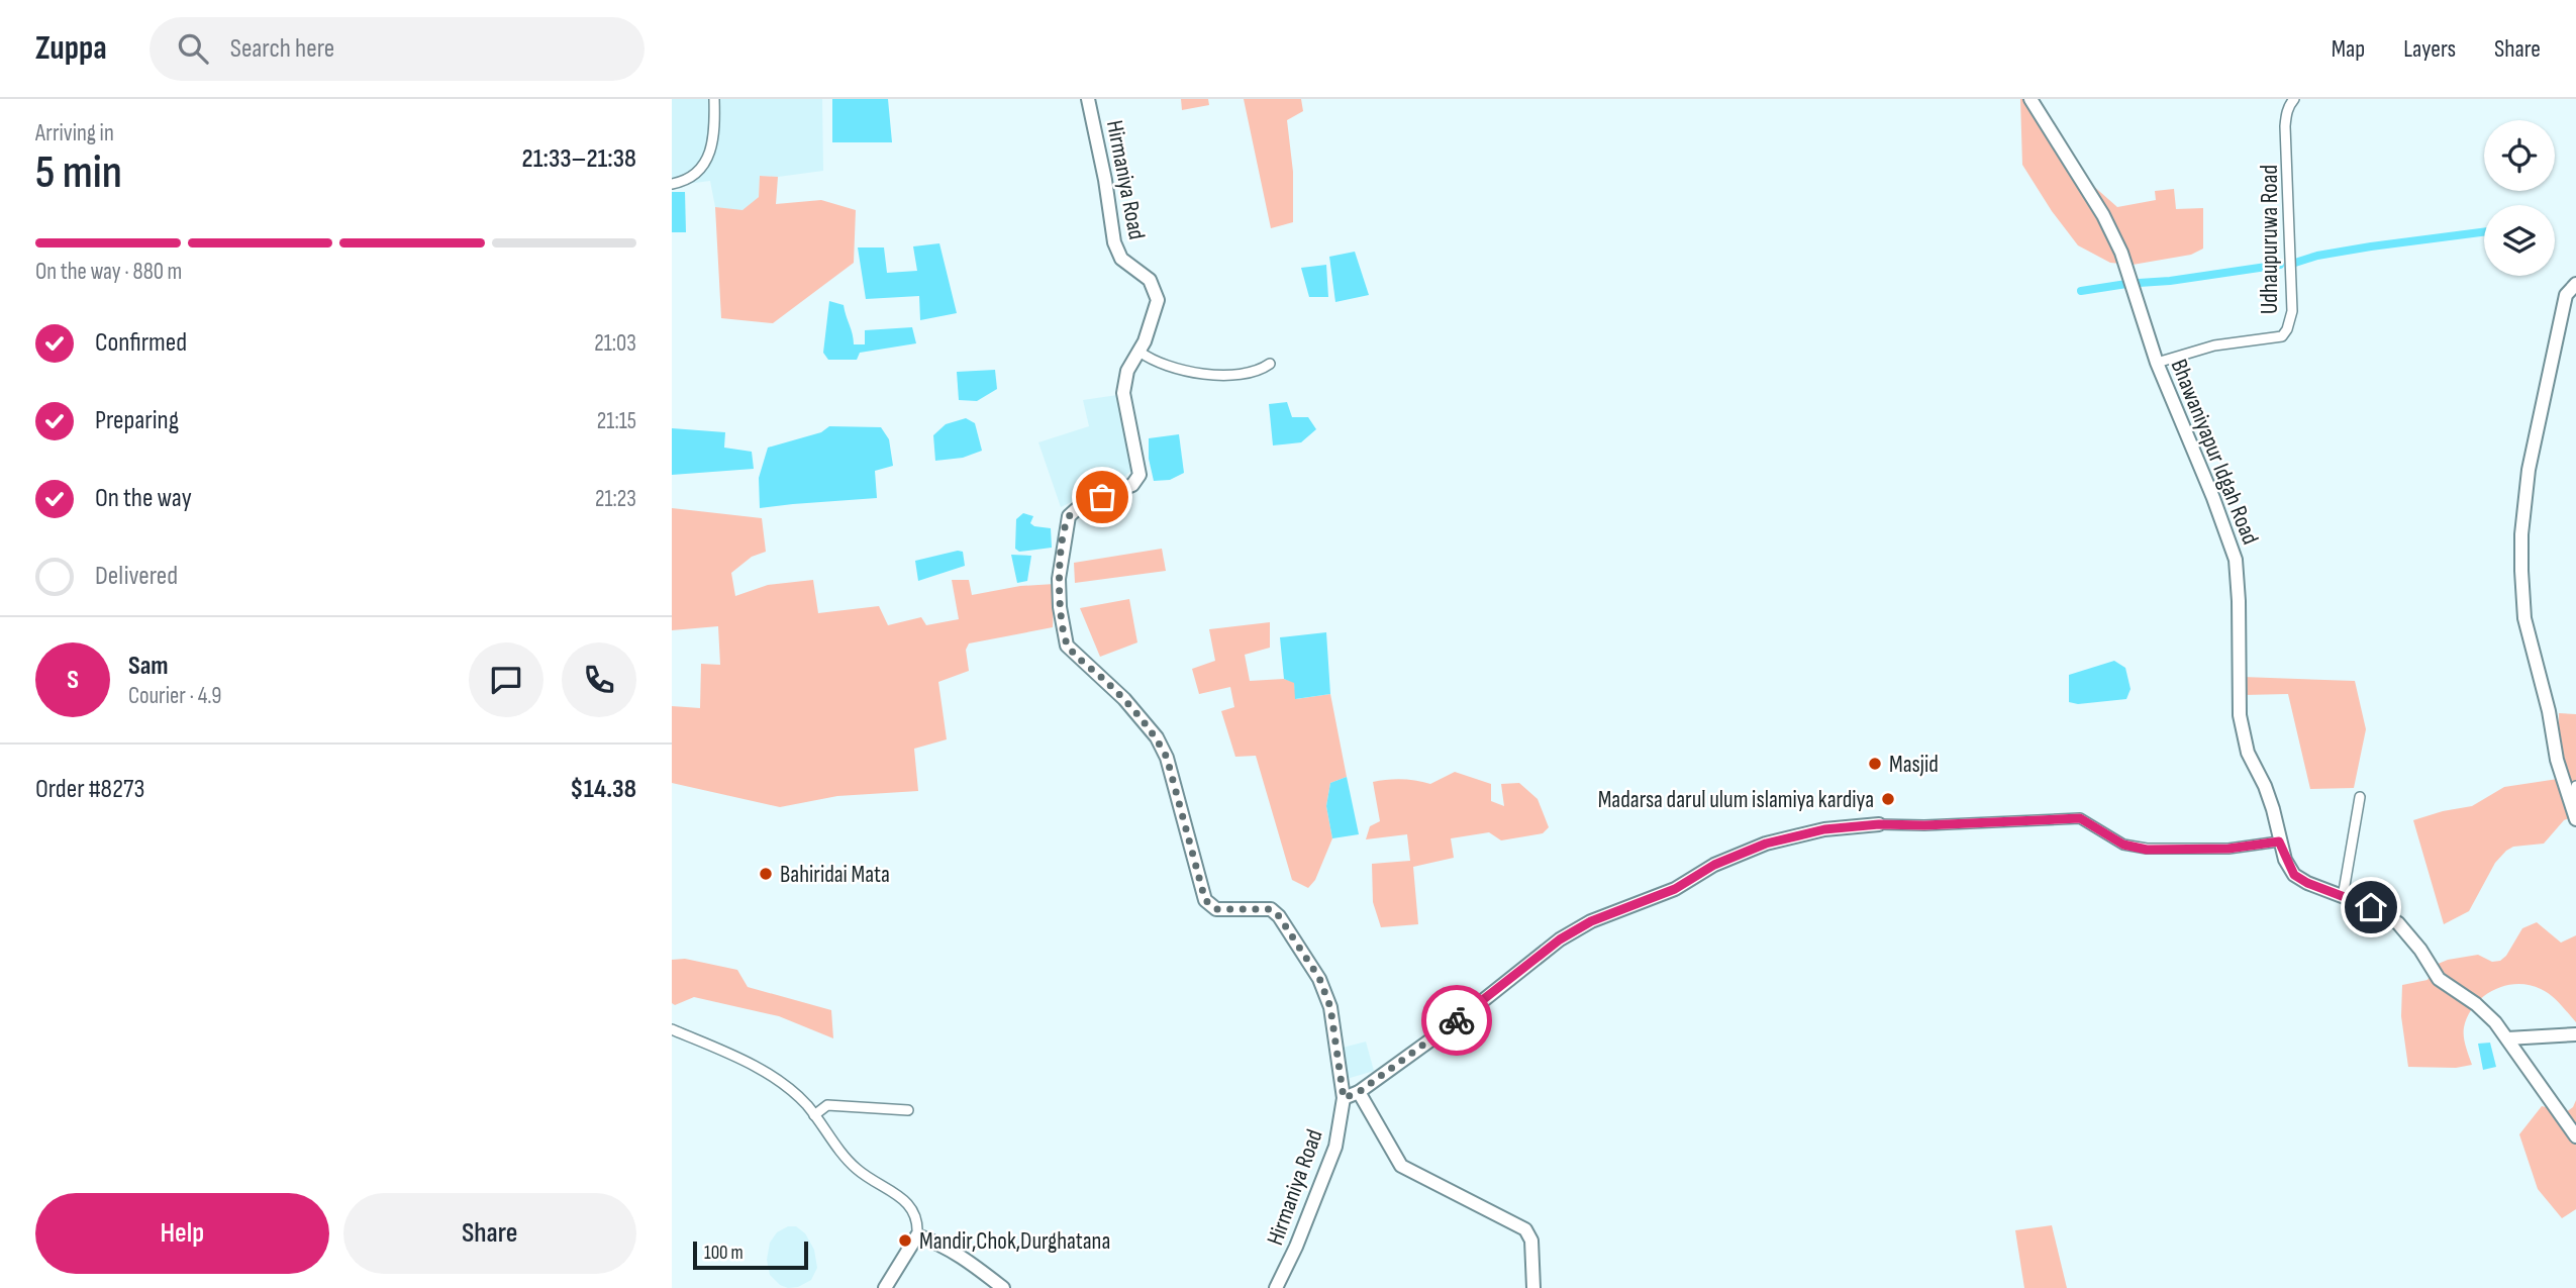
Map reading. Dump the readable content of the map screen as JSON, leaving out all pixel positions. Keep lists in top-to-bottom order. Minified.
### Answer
{"streets":{"street":["Hirmaniya Road","Udhaupuruwa Road","Bhawaniyapur Idgah Road"]},"crossings":[["Udhaupuruwa Road","Bhawaniyapur Idgah Road"]],"places":["Masjid","Madarsa darul ulum islamiya kardiya","Bahiridai Mata","Mandir,Chok,Durghatana"],"scale_bar":"100 m","page":{"header":"Zuppa","search":"Search here","nav":["Map","Layers","Share"],"heading":["5 min","Arriving in","21:33–21:38"],"panel":["Sam","Courier · 4.9","Order #8273","$14.38"],"bar":"On the way · 880 m","list":[["Confirmed","21:03"],["Preparing","21:15"],["On the way","21:23"],"Delivered"],"round":"S","buttons":["Help","Share"],"scale":"100 m"}}
